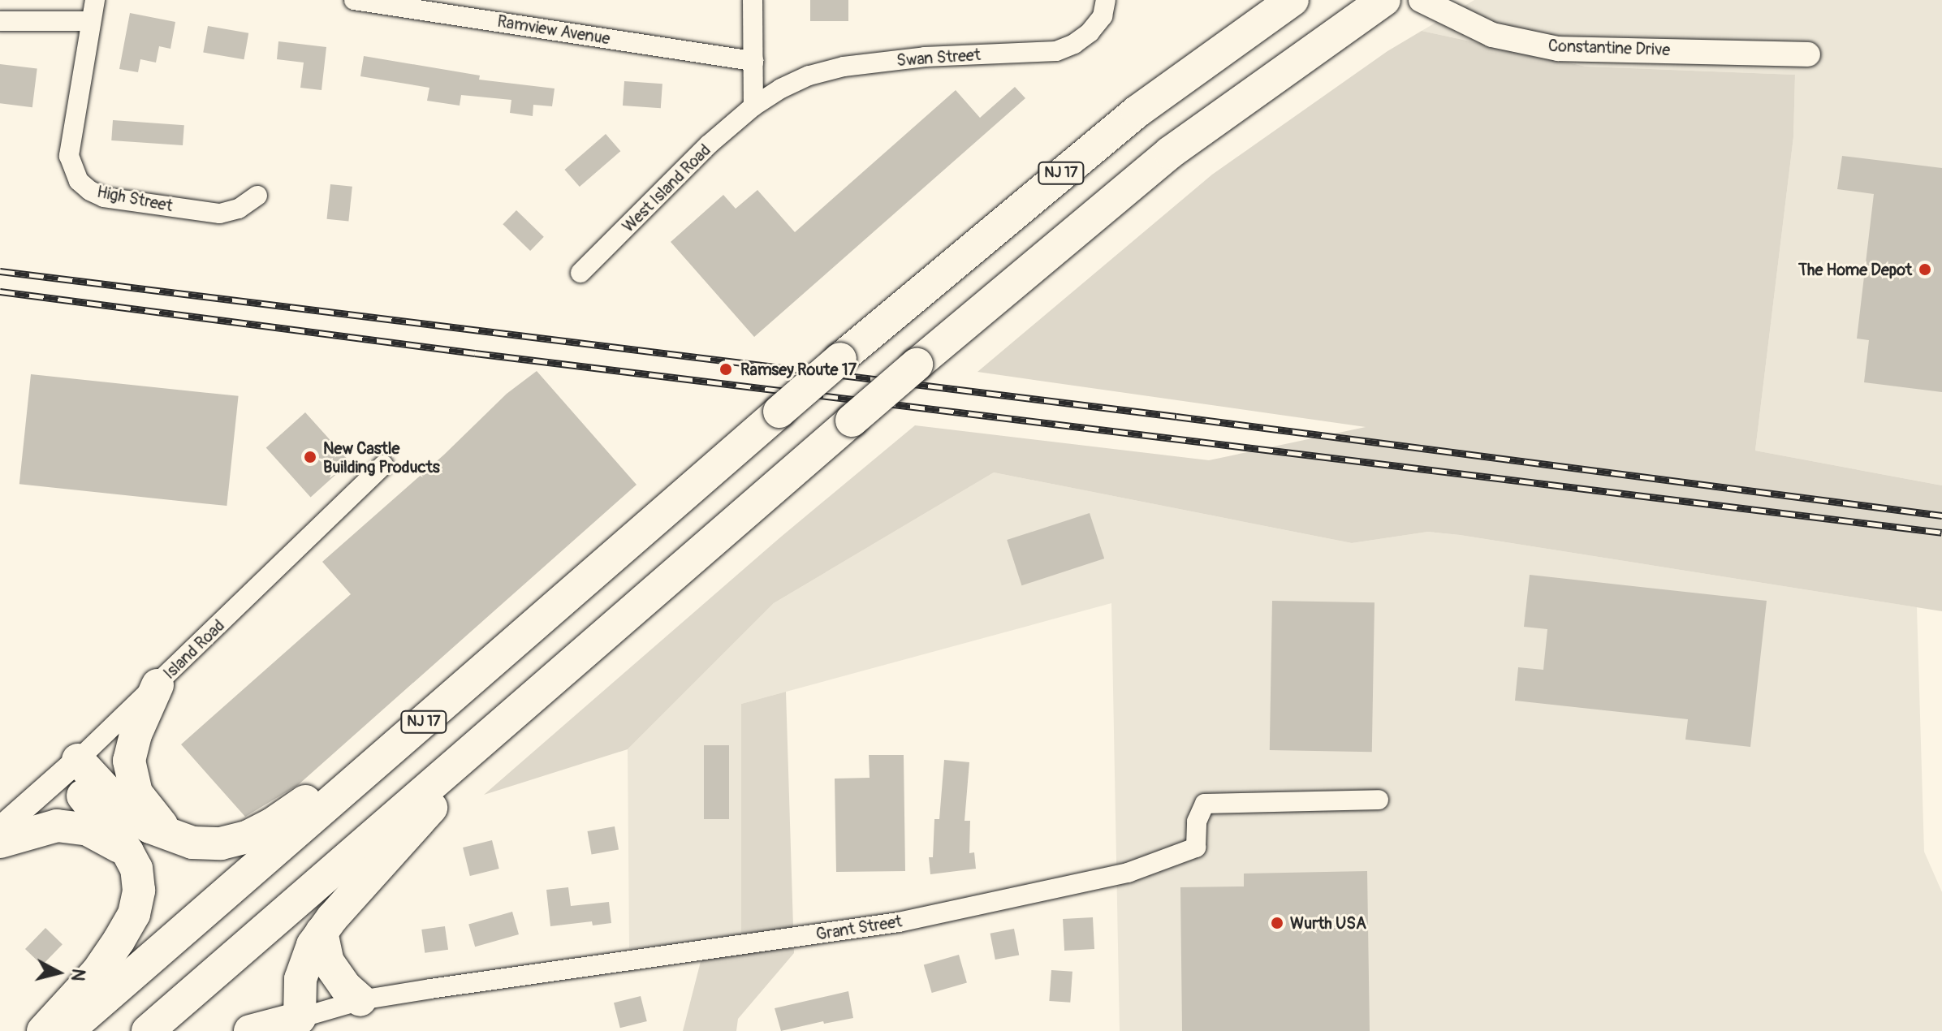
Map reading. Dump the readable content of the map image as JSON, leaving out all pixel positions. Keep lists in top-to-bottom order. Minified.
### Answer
{"streets":{"highway":["NJ 17"],"street":["Ramview Avenue","Constantine Drive","Swan Street","West Island Road","High Street","Island Road","Grant Street"]},"crossings":[["Swan Street","West Island Road"]],"places":["The Home Depot","Ramsey Route 17","New Castle Building Products","Wurth USA"],"north":"right"}
